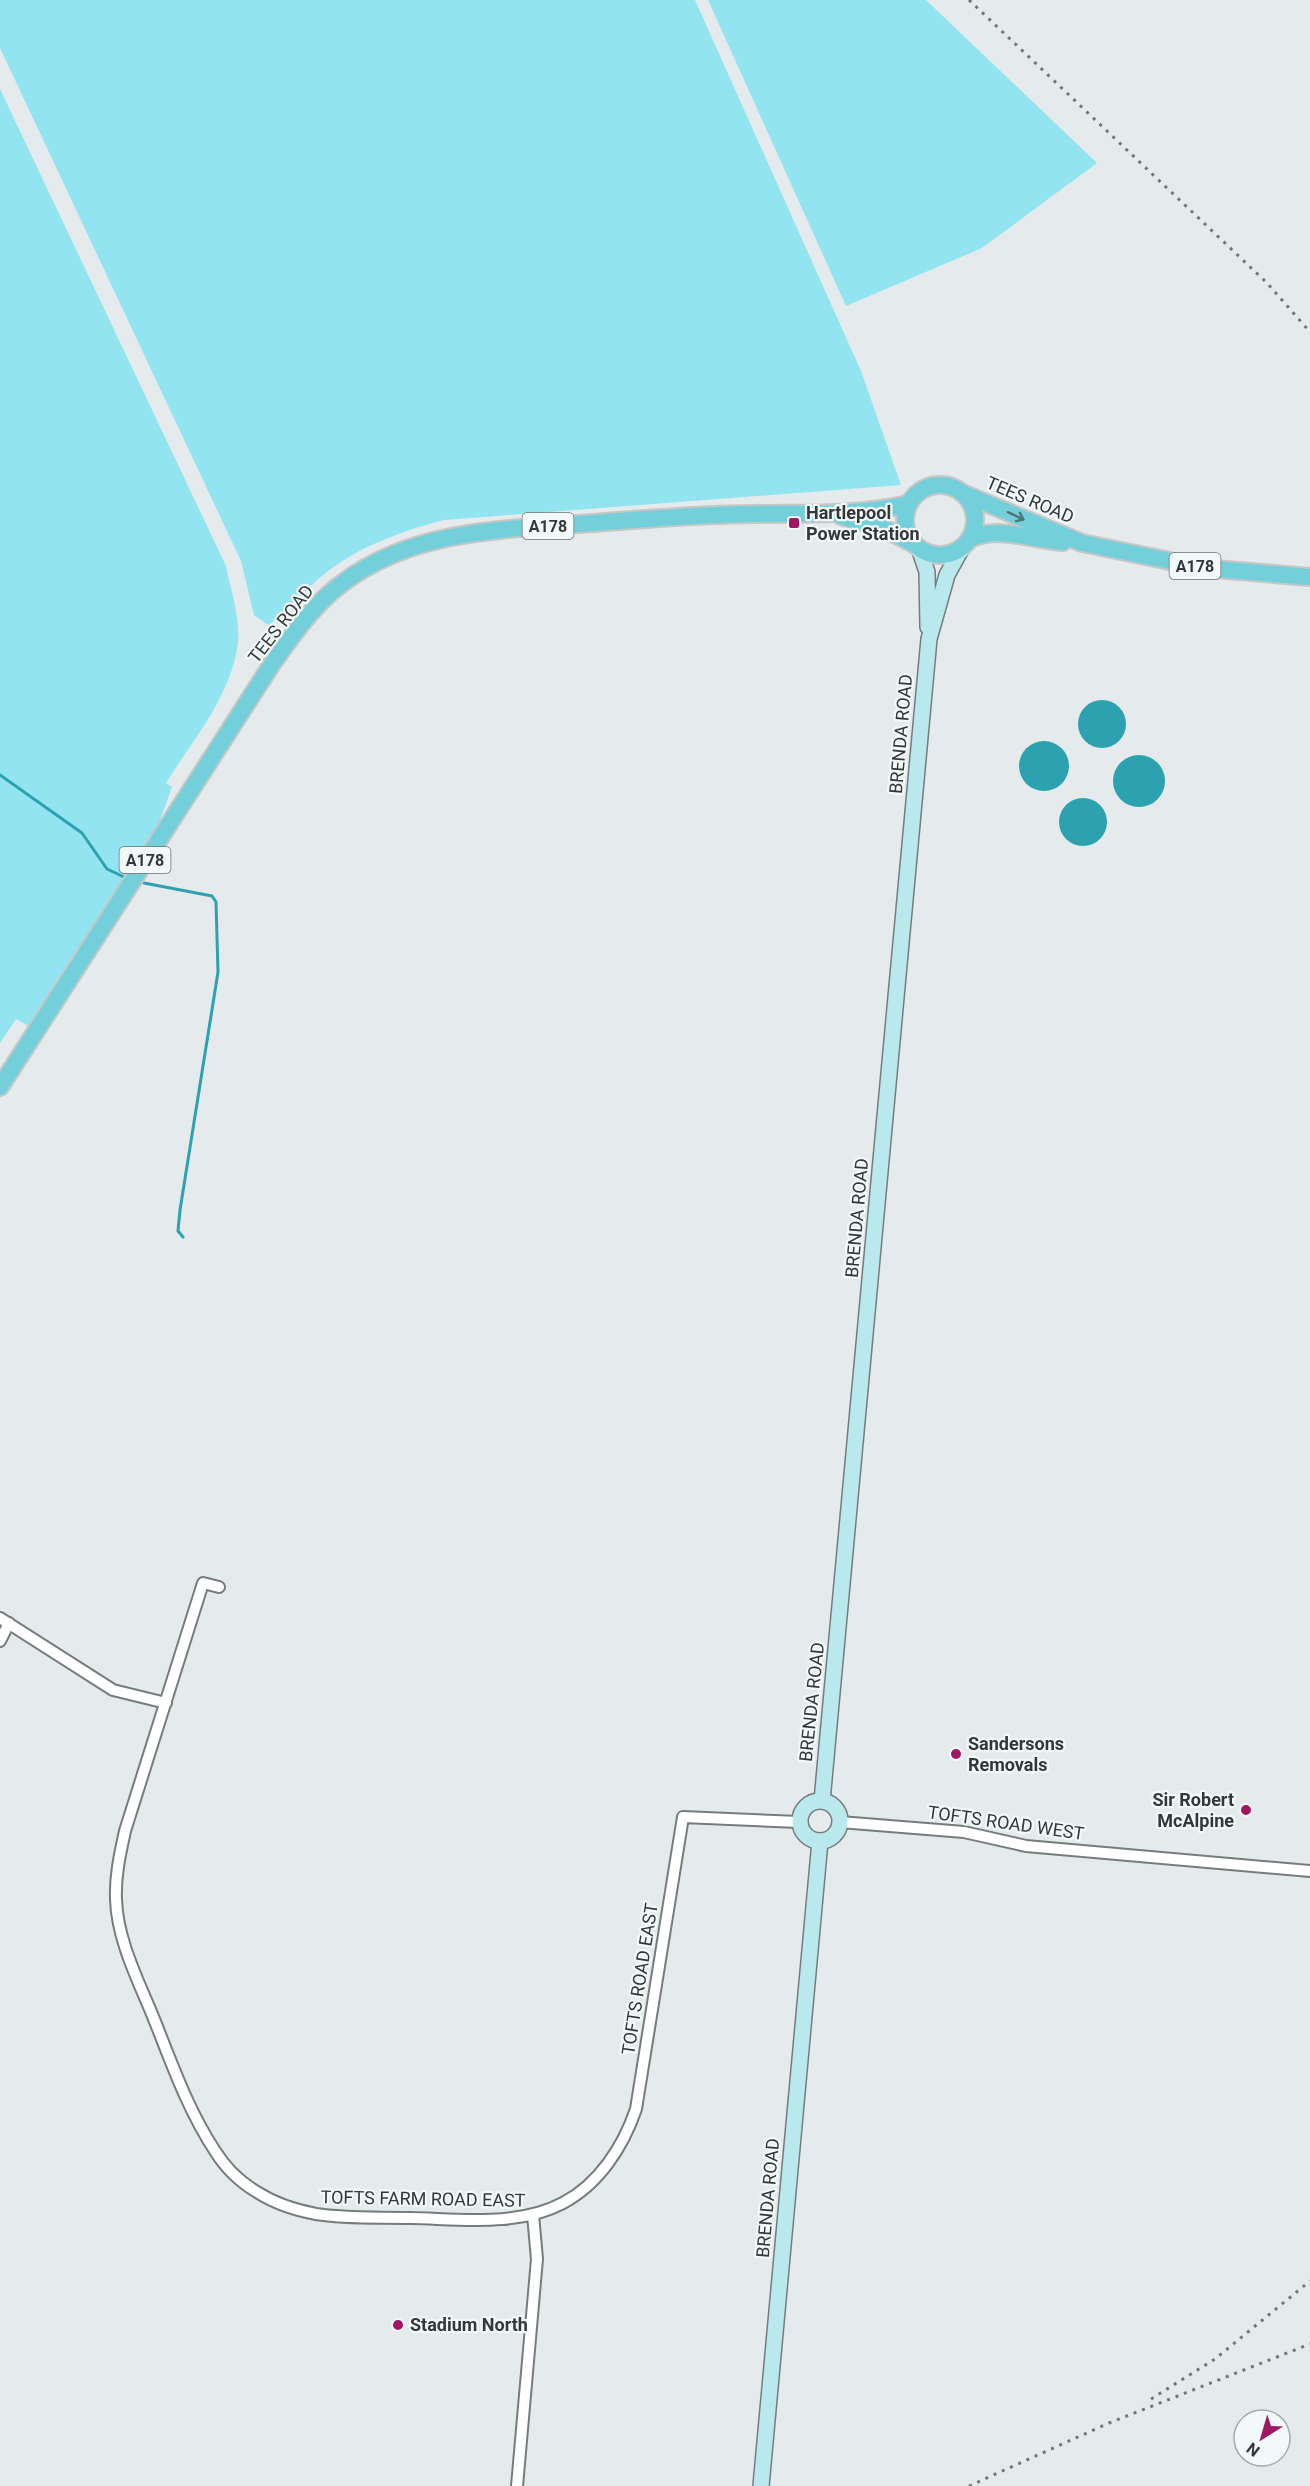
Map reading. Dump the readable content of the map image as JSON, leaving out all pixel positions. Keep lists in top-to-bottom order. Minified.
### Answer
{"streets":{"main road":["TEES ROAD","A178","BRENDA ROAD"],"street":["TOFTS ROAD WEST","TOFTS ROAD EAST","TOFTS FARM ROAD EAST"]},"crossings":[["TEES ROAD","A178"],["TEES ROAD","BRENDA ROAD"],["A178","BRENDA ROAD"],["BRENDA ROAD","TOFTS ROAD WEST"],["BRENDA ROAD","TOFTS ROAD EAST"],["TOFTS ROAD WEST","TOFTS ROAD EAST"],["TOFTS ROAD EAST","TOFTS FARM ROAD EAST"]],"places":{"transit":["Hartlepool Power Station"],"other":["Sandersons Removals","Sir Robert McAlpine","Stadium North"]},"north":"bottom left"}
